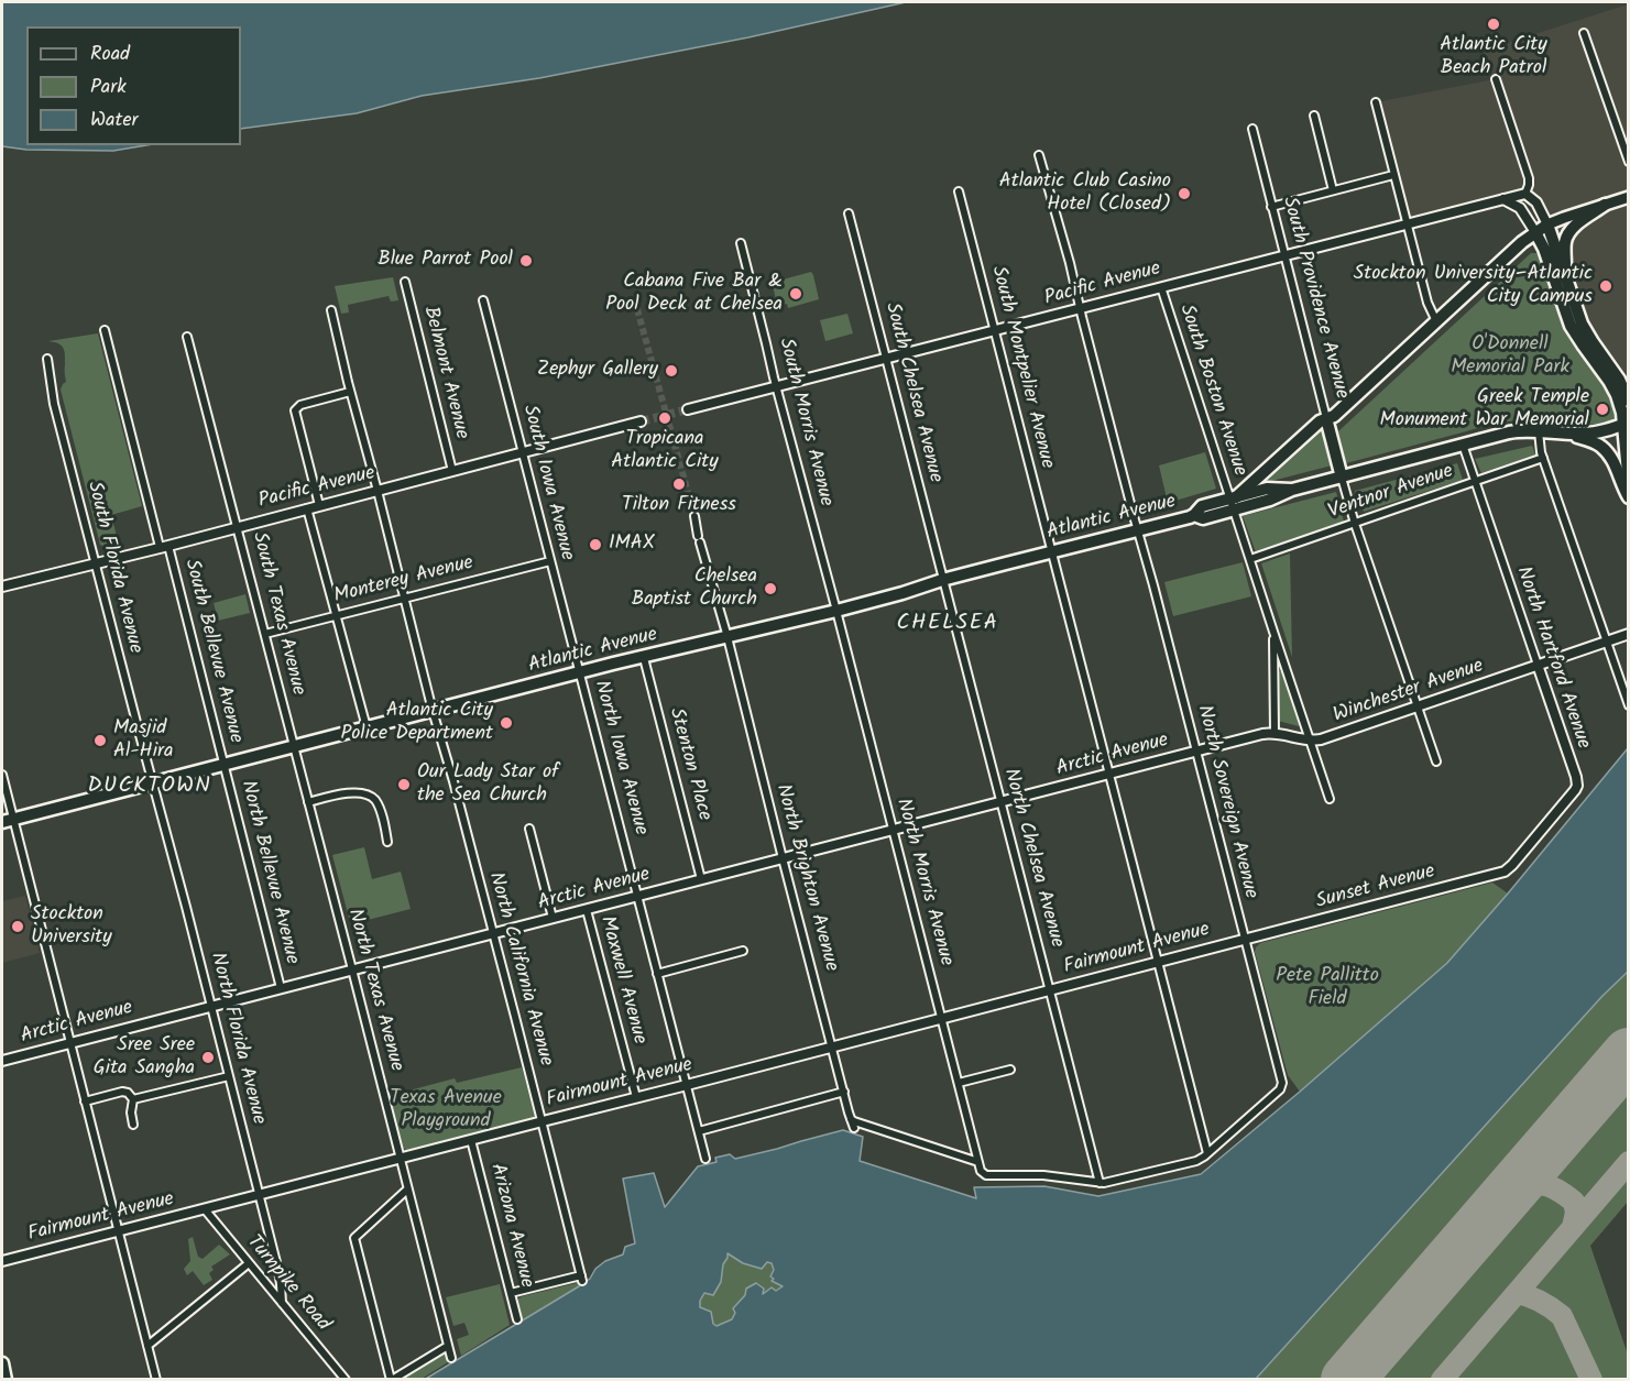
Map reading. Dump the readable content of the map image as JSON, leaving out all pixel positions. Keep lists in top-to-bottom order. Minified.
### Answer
{"streets":{"main road":["South Providence Avenue","Atlantic Avenue"],"street":["Pacific Avenue","South Montpelier Avenue","Belmont Avenue","South Boston Avenue","South Chelsea Avenue","South Morris Avenue","South Iowa Avenue","Ventnor Avenue","South Florida Avenue","Monterey Avenue","South Texas Avenue","South Bellevue Avenue","North Hartford Avenue","Winchester Avenue","Arctic Avenue","North Iowa Avenue","Stenton Place","North Sovereign Avenue","North Chelsea Avenue","North Bellevue Avenue","North Brighton Avenue","North Morris Avenue","Sunset Avenue","Fairmount Avenue","North California Avenue","Maxwell Avenue","North Texas Avenue","North Florida Avenue","Arizona Avenue","Turnpike Road"]},"crossings":[["Pacific Avenue","South Providence Avenue"],["Pacific Avenue","South Montpelier Avenue"],["Pacific Avenue","Belmont Avenue"],["Pacific Avenue","South Boston Avenue"],["Pacific Avenue","South Chelsea Avenue"],["Pacific Avenue","South Morris Avenue"],["Pacific Avenue","South Iowa Avenue"],["Pacific Avenue","South Florida Avenue"],["Pacific Avenue","South Texas Avenue"],["Pacific Avenue","South Bellevue Avenue"],["Pacific Avenue","North Sovereign Avenue"],["Pacific Avenue","North California Avenue"],["South Providence Avenue","Atlantic Avenue"],["South Montpelier Avenue","Atlantic Avenue"],["South Montpelier Avenue","Arctic Avenue"],["South Montpelier Avenue","North Sovereign Avenue"],["South Montpelier Avenue","Fairmount Avenue"],["South Boston Avenue","Ventnor Avenue"],["South Boston Avenue","Atlantic Avenue"],["South Boston Avenue","Winchester Avenue"],["South Chelsea Avenue","Atlantic Avenue"],["South Chelsea Avenue","North Chelsea Avenue"],["South Morris Avenue","Atlantic Avenue"],["South Morris Avenue","North Morris Avenue"],["South Iowa Avenue","Atlantic Avenue"],["South Iowa Avenue","Monterey Avenue"],["South Iowa Avenue","North Iowa Avenue"],["Ventnor Avenue","North Hartford Avenue"],["Atlantic Avenue","South Florida Avenue"],["Atlantic Avenue","South Texas Avenue"],["Atlantic Avenue","South Bellevue Avenue"],["Atlantic Avenue","North Iowa Avenue"],["Atlantic Avenue","Stenton Place"],["Atlantic Avenue","North Sovereign Avenue"],["Atlantic Avenue","North Chelsea Avenue"],["Atlantic Avenue","North Bellevue Avenue"],["Atlantic Avenue","North Brighton Avenue"],["Atlantic Avenue","North Morris Avenue"],["Atlantic Avenue","North California Avenue"],["Atlantic Avenue","North Texas Avenue"],["Atlantic Avenue","North Florida Avenue"],["South Florida Avenue","North Florida Avenue"],["Monterey Avenue","South Texas Avenue"],["Monterey Avenue","North California Avenue"],["South Texas Avenue","North Texas Avenue"],["South Bellevue Avenue","North Bellevue Avenue"],["North Hartford Avenue","Winchester Avenue"],["North Hartford Avenue","Sunset Avenue"],["Winchester Avenue","Arctic Avenue"],["Winchester Avenue","North Sovereign Avenue"],["Arctic Avenue","North Iowa Avenue"],["Arctic Avenue","Stenton Place"],["Arctic Avenue","North Sovereign Avenue"],["Arctic Avenue","North Chelsea Avenue"],["Arctic Avenue","North Bellevue Avenue"],["Arctic Avenue","North Brighton Avenue"],["Arctic Avenue","North Morris Avenue"],["Arctic Avenue","North California Avenue"],["Arctic Avenue","Maxwell Avenue"],["Arctic Avenue","North Texas Avenue"],["Arctic Avenue","North Florida Avenue"],["North Iowa Avenue","Fairmount Avenue"],["North Sovereign Avenue","Sunset Avenue"],["North Sovereign Avenue","Fairmount Avenue"],["North Chelsea Avenue","Fairmount Avenue"],["North Brighton Avenue","Fairmount Avenue"],["North Morris Avenue","Fairmount Avenue"],["Sunset Avenue","Fairmount Avenue"],["Fairmount Avenue","North California Avenue"],["Fairmount Avenue","Maxwell Avenue"],["Fairmount Avenue","North Texas Avenue"],["Fairmount Avenue","North Florida Avenue"],["Fairmount Avenue","Arizona Avenue"],["Fairmount Avenue","Turnpike Road"],["North California Avenue","Arizona Avenue"],["North Florida Avenue","Turnpike Road"]],"districts":["CHELSEA","DUCKTOWN"],"parks":["O'Donnell Memorial Park","Pete Pallitto Field","Texas Avenue Playground"],"places":["Atlantic City Beach Patrol","Atlantic Club Casino Hotel (Closed)","Blue Parrot Pool","Stockton University–Atlantic City Campus","Cabana Five Bar & Pool Deck at Chelsea","Zephyr Gallery","Greek Temple Monument War Memorial","Tropicana Atlantic City","Tilton Fitness","IMAX","Chelsea Baptist Church","Atlantic City Police Department","Masjid Al-Hira","Our Lady Star of the Sea Church","Stockton University","Sree Sree Gita Sangha"],"legend":["Road","Park","Water"]}
